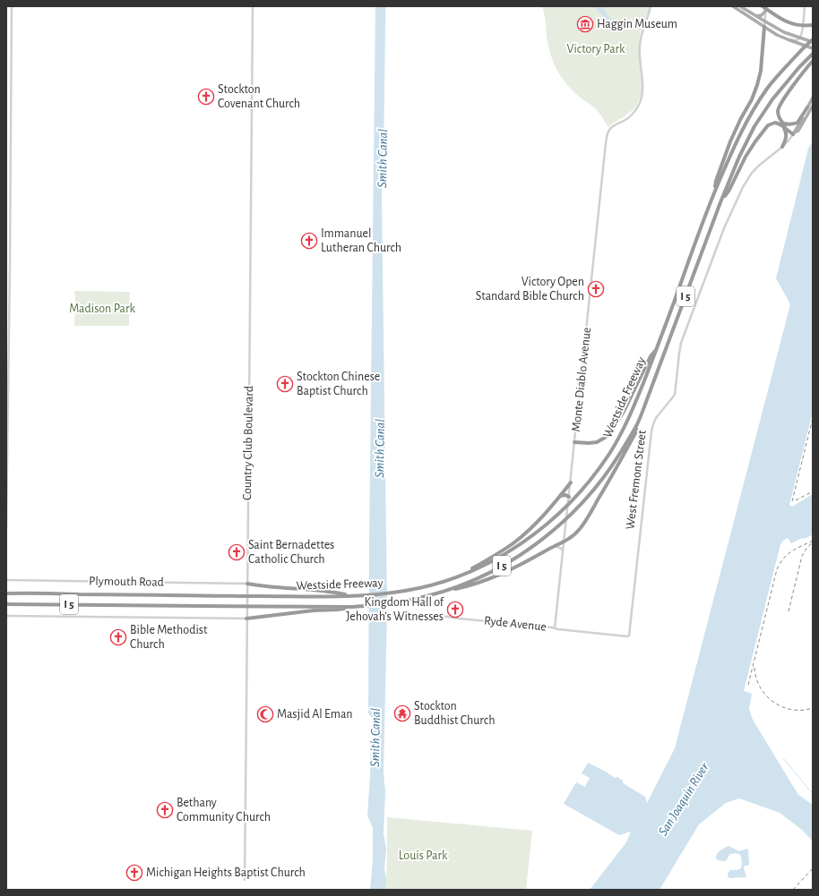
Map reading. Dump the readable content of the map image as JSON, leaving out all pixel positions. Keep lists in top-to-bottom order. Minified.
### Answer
{"streets":{"highway":["I 5","Westside Freeway"],"main road":["West Fremont Street"],"street":["Monte Diablo Avenue","Country Club Boulevard","Plymouth Road","Ryde Avenue"]},"crossings":[["Monte Diablo Avenue","Ryde Avenue"],["Country Club Boulevard","Plymouth Road"],["West Fremont Street","Ryde Avenue"]],"water":["Smith Canal","San Joaquin River"],"parks":["Victory Park","Madison Park","Louis Park"],"places":{"museum":["Haggin Museum"],"church":["Stockton Covenant Church","Immanuel Lutheran Church","Victory Open Standard Bible Church","Stockton Chinese Baptist Church","Saint Bernadettes Catholic Church","Kingdom Hall of Jehovah's Witnesses","Bible Methodist Church","Bethany Community Church","Michigan Heights Baptist Church"],"temple":["Stockton Buddhist Church"],"mosque":["Masjid Al Eman"]}}
